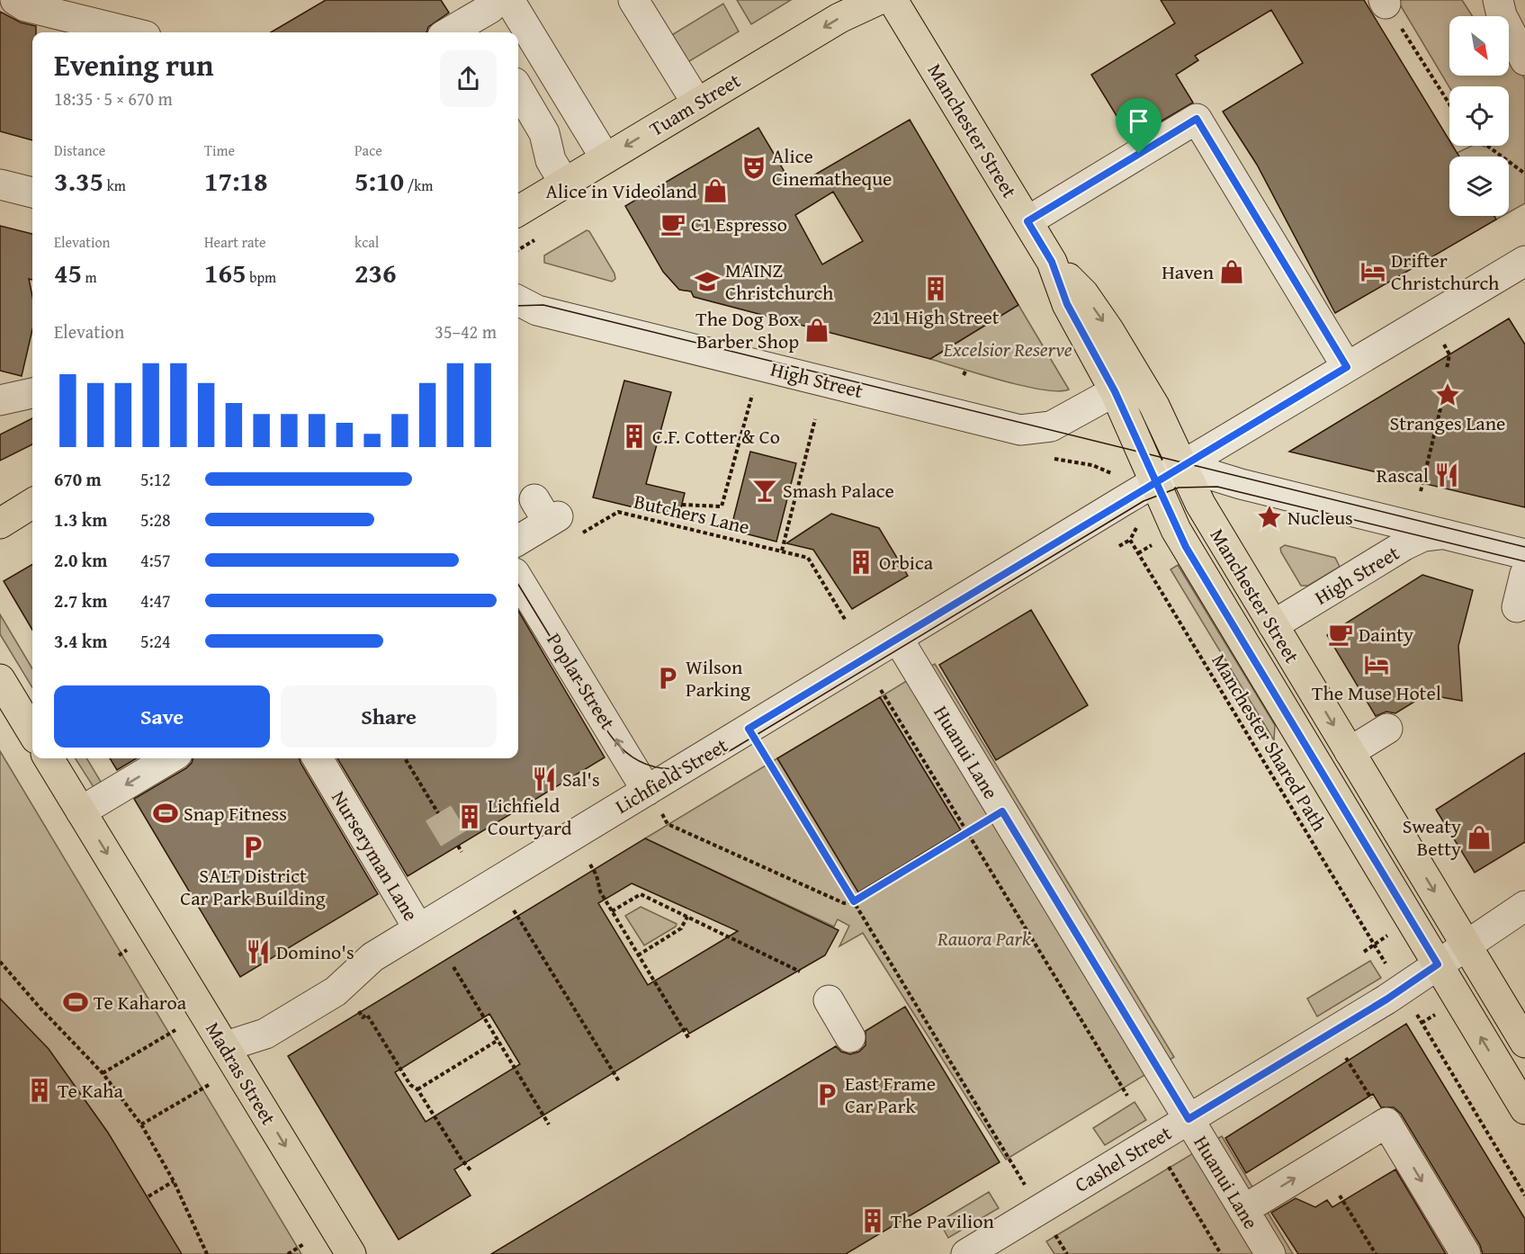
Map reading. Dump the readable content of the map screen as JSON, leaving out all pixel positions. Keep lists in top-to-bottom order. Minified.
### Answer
{"streets":{"main road":["Tuam Street","Manchester Street","Madras Street"],"street":["High Street","Poplar Street","Huanui Lane","Lichfield Street","Nurseryman Lane","Cashel Street"],"path":["Butchers Lane","Manchester Shared Path"]},"crossings":[["Manchester Street","High Street"],["Manchester Street","Lichfield Street"],["Manchester Street","Cashel Street"],["High Street","Lichfield Street"],["Poplar Street","Lichfield Street"],["Huanui Lane","Lichfield Street"],["Huanui Lane","Cashel Street"],["Lichfield Street","Nurseryman Lane"],["Lichfield Street","Madras Street"]],"one_way":["Tuam Street","Poplar Street","Madras Street"],"parks":["Excelsior Reserve","Rauora Park"],"places":{"theatre":["Alice Cinematheque"],"shop":["Alice in Videoland","Haven","The Dog Box Barber Shop","Sweaty Betty"],"cafe":["C1 Espresso","Dainty"],"hotel":["Drifter Christchurch","The Muse Hotel"],"school or university":["MAINZ Christchurch"],"building":["211 High Street","C.F. Cotter & Co","Orbica","Lichfield Courtyard","Te Kaha","The Pavilion"],"place":["Stranges Lane","Nucleus"],"restaurant":["Rascal","Sal's","Domino's"],"bar":["Smash Palace"],"parking":["Wilson Parking","SALT District Car Park Building","East Frame Car Park"],"sports":["Snap Fitness","Te Kaharoa"]},"north":"bottom right","page":{"heading":["Evening run","18:35 · 5 × 670 m"],"stats":[["Distance","3.35 km"],["Time","17:18"],["Pace","5:10 /km"],["Elevation","45 m"],["Heart rate","165 bpm"],["kcal","236"]],"chart":["Elevation","35–42 m"],"list":[{"name":"670 m","note":"5:12"},{"name":"1.3 km","note":"5:28"},{"name":"2.0 km","note":"4:57"},{"name":"2.7 km","note":"4:47"},{"name":"3.4 km","note":"5:24"}],"buttons":["Save","Share"]}}
